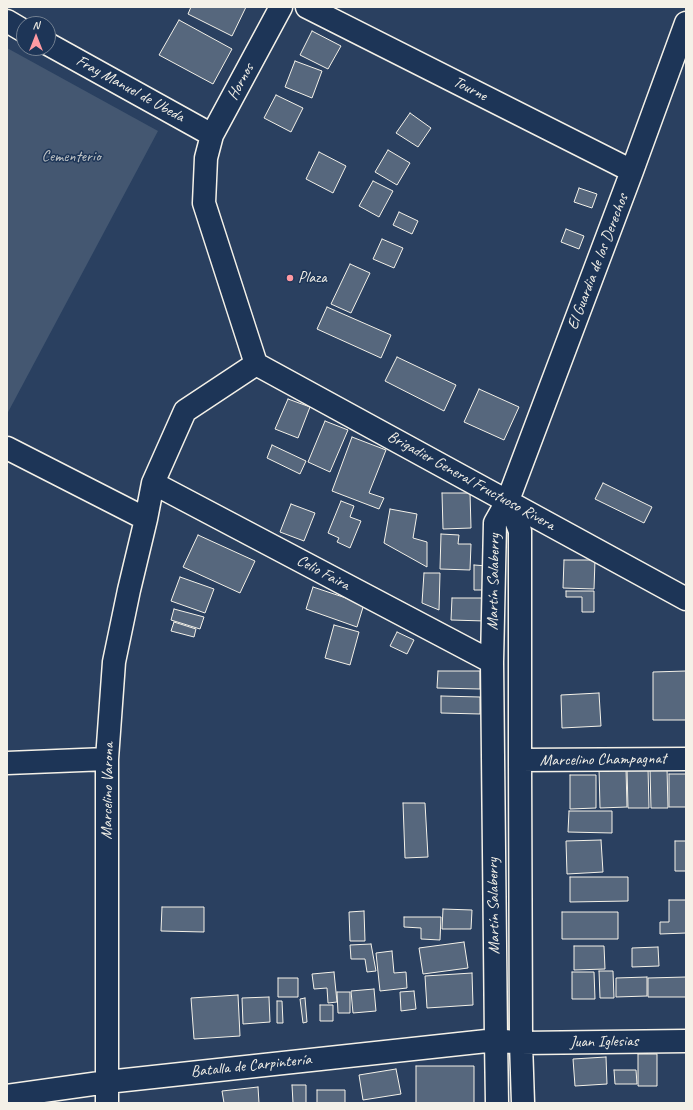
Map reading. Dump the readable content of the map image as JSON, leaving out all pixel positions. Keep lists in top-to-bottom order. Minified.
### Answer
{"streets":{"street":["Hornos","Fray Manuel de Ubeda","Tourne","El Guardia de los Derechos","Brigadier General Fructuoso Rivera","Celio Faira","Martín Salaberry","Marcelino Champagnat","Marcelino Varona","Juan Iglesias","Batalla de Carpintería"]},"crossings":[["Hornos","Fray Manuel de Ubeda"],["Hornos","Brigadier General Fructuoso Rivera"],["Hornos","Marcelino Varona"],["Tourne","El Guardia de los Derechos"],["El Guardia de los Derechos","Brigadier General Fructuoso Rivera"],["El Guardia de los Derechos","Martín Salaberry"],["Brigadier General Fructuoso Rivera","Martín Salaberry"],["Brigadier General Fructuoso Rivera","Marcelino Varona"],["Celio Faira","Martín Salaberry"],["Celio Faira","Marcelino Varona"],["Martín Salaberry","Marcelino Champagnat"],["Martín Salaberry","Juan Iglesias"],["Martín Salaberry","Batalla de Carpintería"],["Marcelino Varona","Batalla de Carpintería"],["Juan Iglesias","Batalla de Carpintería"]],"parks":["Cementerio"],"places":["Plaza"],"north":"top"}
